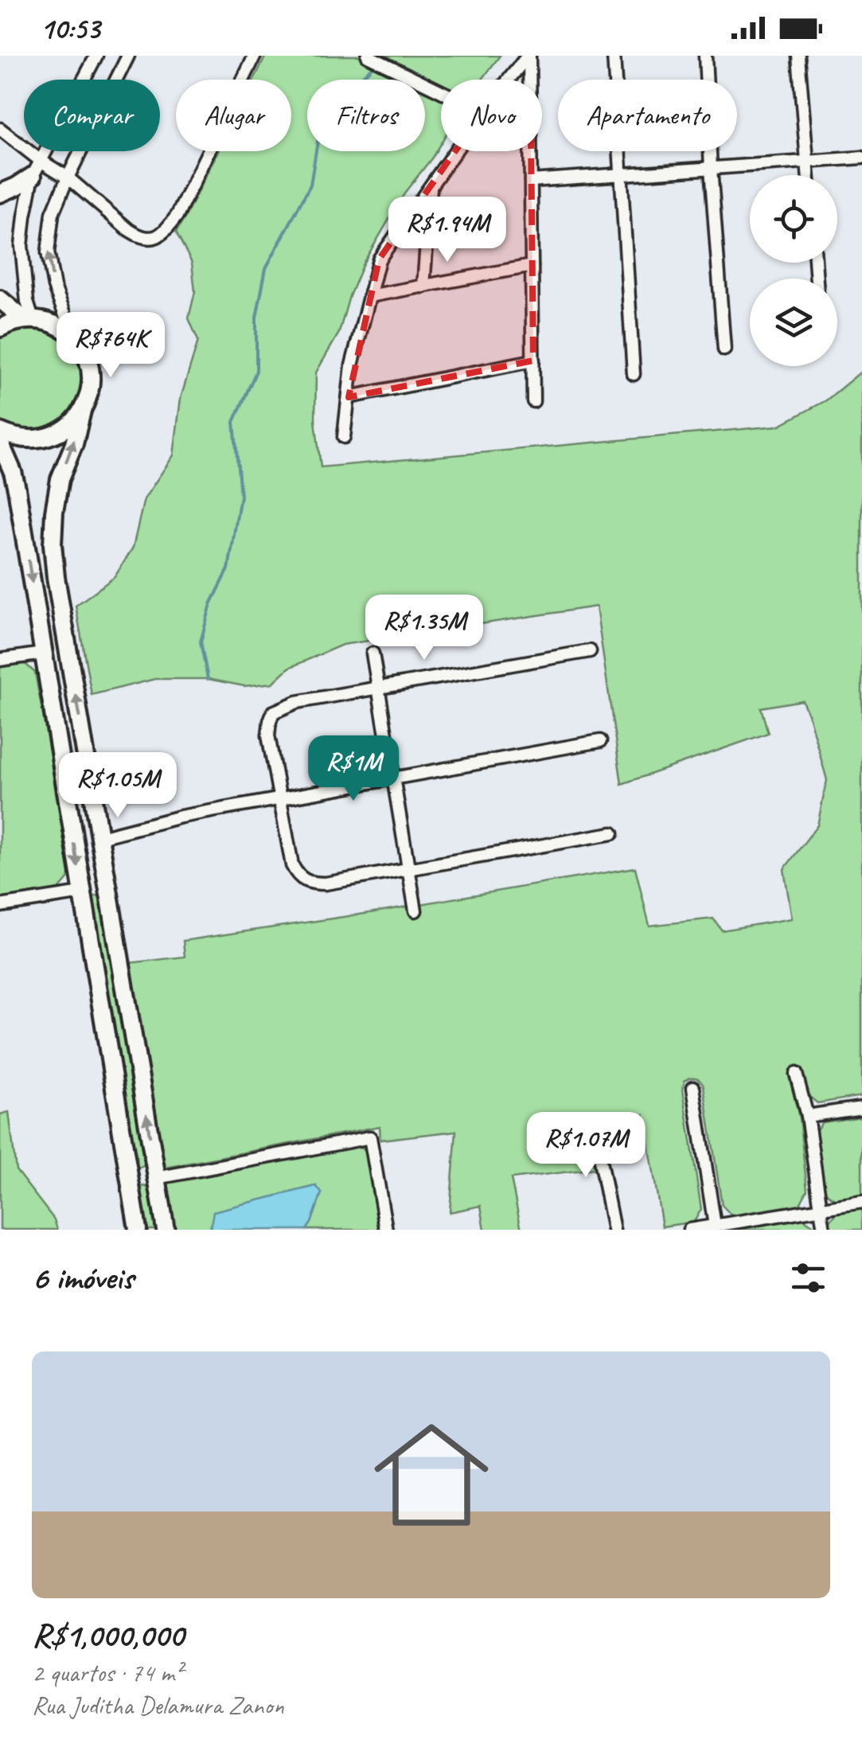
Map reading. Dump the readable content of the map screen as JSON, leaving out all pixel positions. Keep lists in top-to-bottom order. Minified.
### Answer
{"page":{"status":"10:53","chip":["Comprar","Alugar","Filtros","Novo","Apartamento"],"price":["R$1.94M","R$764K","R$1.35M","R$1M","R$1.05M","R$1.07M"],"heading":"6 imóveis","list":[{"name":"R$1,000,000","note":"2 quartos · 74 m² · Rua Juditha Delamura Zanon"}]}}
